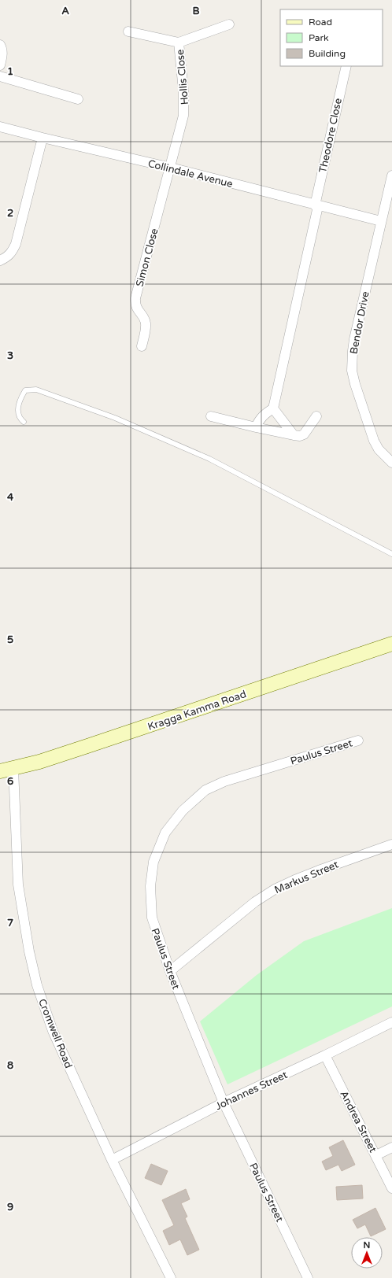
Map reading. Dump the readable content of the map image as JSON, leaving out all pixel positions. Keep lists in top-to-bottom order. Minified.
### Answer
{"streets":{"main road":["Kragga Kamma Road"],"street":["Hollis Close","Theodore Close","Collindale Avenue","Simon Close","Bendor Drive","Paulus Street","Markus Street","Cromwell Road","Johannes Street","Andrea Street"]},"crossings":[["Hollis Close","Collindale Avenue"],["Hollis Close","Simon Close"],["Theodore Close","Collindale Avenue"],["Collindale Avenue","Simon Close"],["Collindale Avenue","Bendor Drive"],["Kragga Kamma Road","Cromwell Road"],["Paulus Street","Markus Street"],["Paulus Street","Johannes Street"],["Cromwell Road","Johannes Street"],["Johannes Street","Andrea Street"]],"legend":["Road","Park","Building"],"north":"top","grid":{"columns":["A","B"],"rows":["1","2","3","4","5","6","7","8","9"]}}
